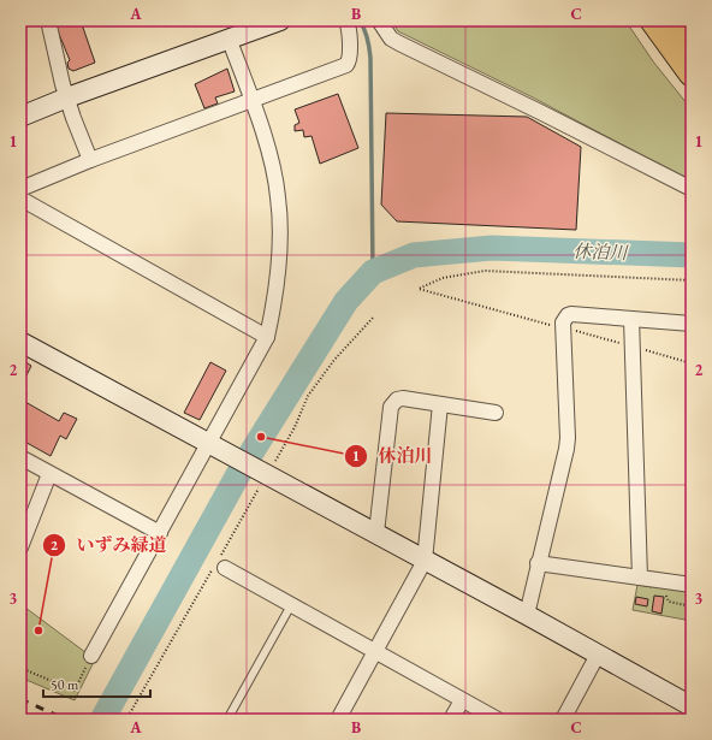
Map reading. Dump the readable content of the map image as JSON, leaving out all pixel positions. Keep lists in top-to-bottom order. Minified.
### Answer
{"water":["休泊川"],"places":["休泊川","いずみ緑道"],"scale_bar":"50 m","grid":{"columns":["A","B","C"],"rows":["1","2","3"]}}
